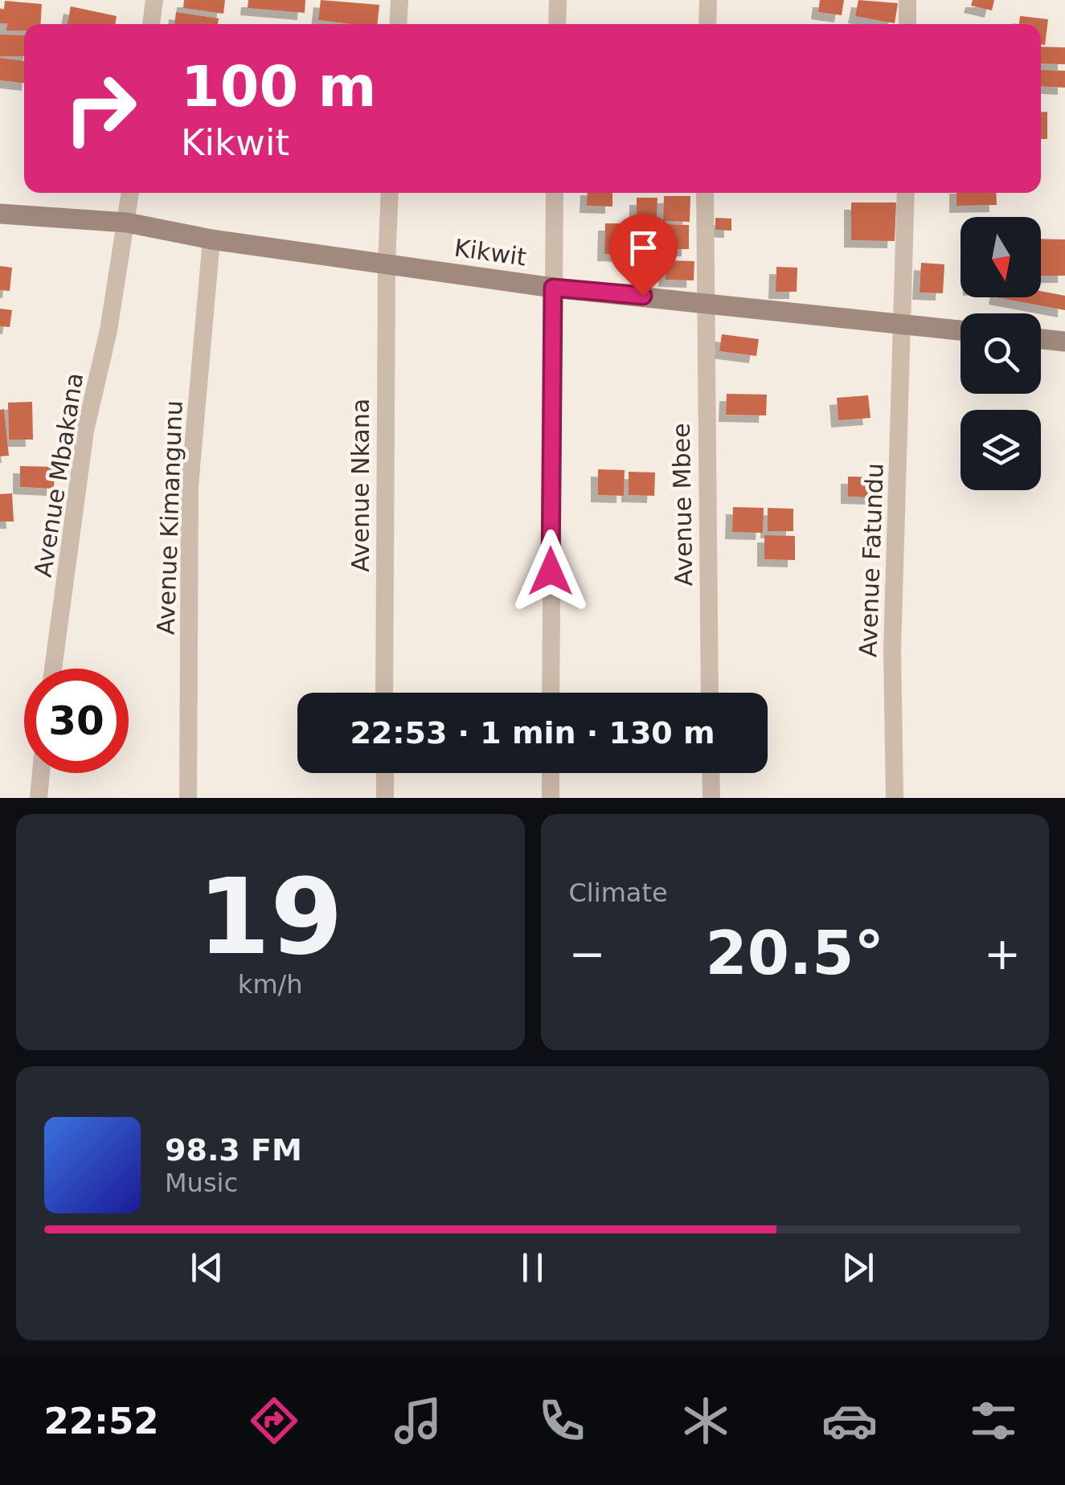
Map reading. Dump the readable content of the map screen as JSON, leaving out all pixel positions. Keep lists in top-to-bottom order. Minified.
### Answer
{"streets":{"main road":["Kikwit"],"street":["Avenue Mbakana","Avenue Nkana","Avenue Mbee","Avenue Kimangunu","Avenue Fatundu"]},"crossings":[["Kikwit","Avenue Mbakana"],["Kikwit","Avenue Nkana"],["Kikwit","Avenue Mbee"],["Kikwit","Avenue Kimangunu"],["Kikwit","Avenue Fatundu"]],"north":"bottom","page":{"turn":["100 m","Kikwit"],"limit":"30","trip":"22:53 · 1 min · 130 m","tile":[["19","km/h"],"Climate"],"heat":["−","20.5°","+"],"song":["98.3 FM","Music"],"tabs":"22:52"}}
